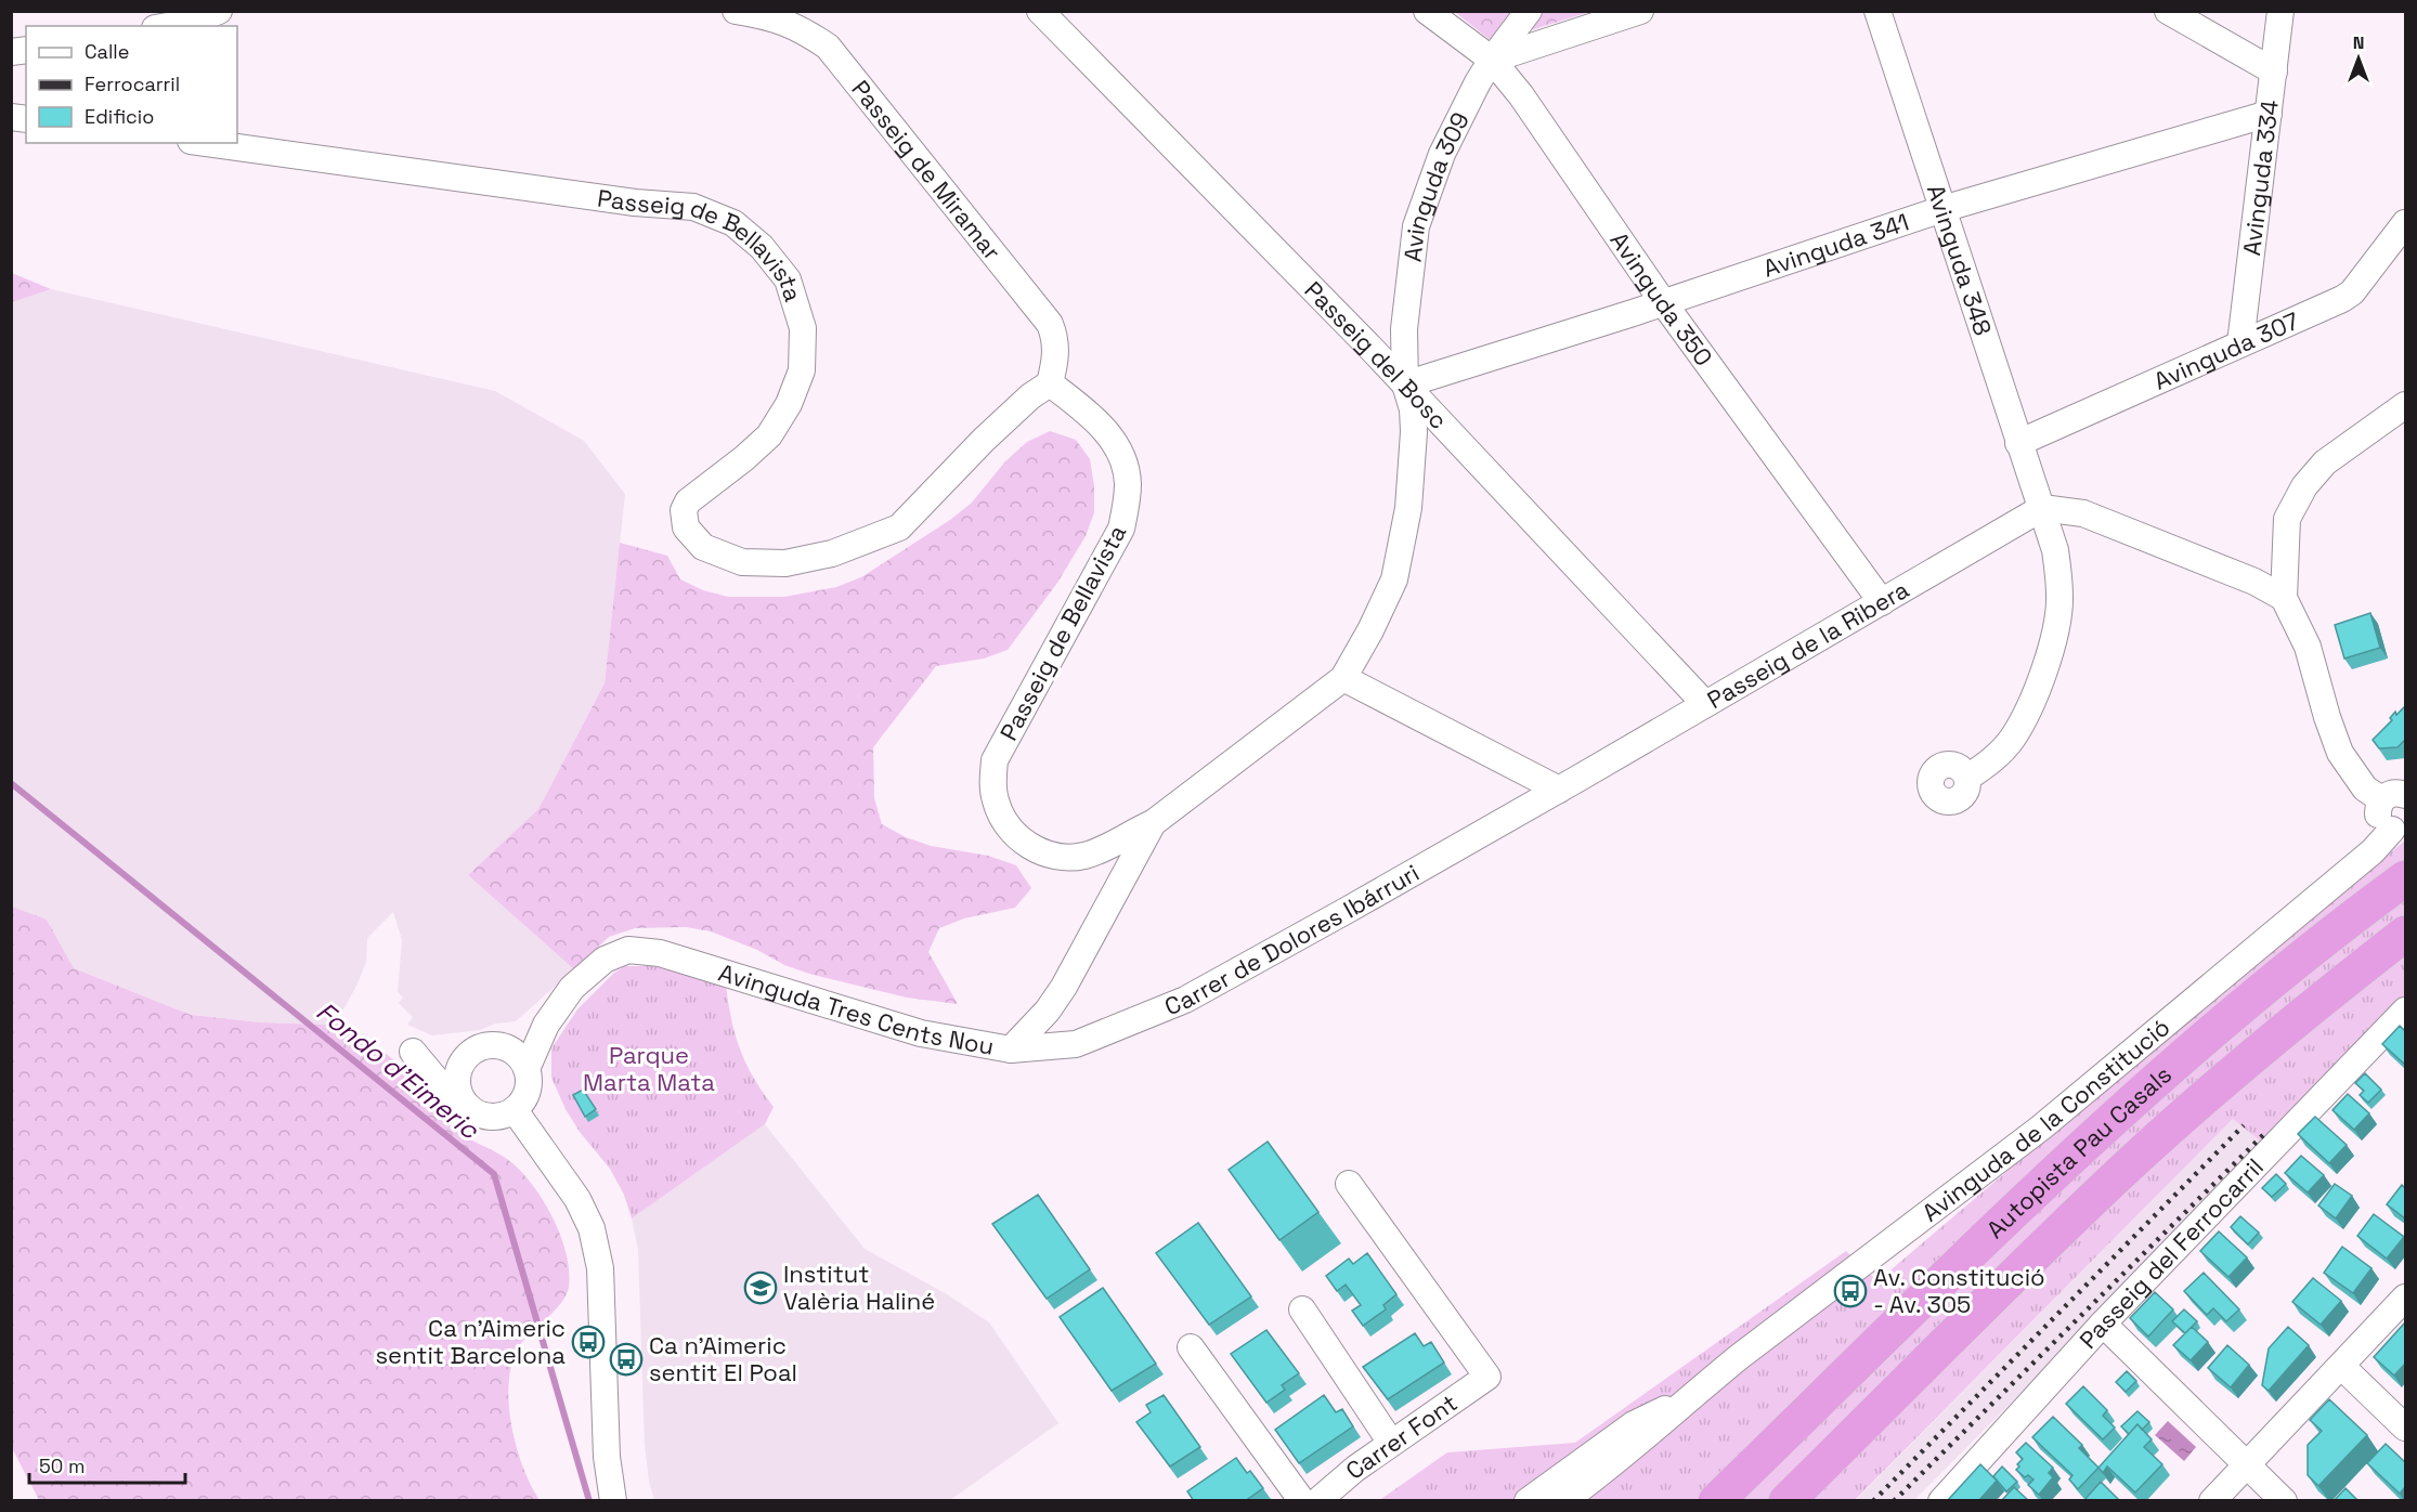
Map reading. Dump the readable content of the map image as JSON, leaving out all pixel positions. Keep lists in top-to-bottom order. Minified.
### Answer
{"streets":{"highway":["Autopista Pau Casals"],"street":["Passeig de Miramar","Avinguda 334","Avinguda 309","Avinguda 341","Passeig de Bellavista","Avinguda 348","Avinguda 350","Avinguda 307","Passeig del Bosc","Passeig de la Ribera","Carrer de Dolores Ibárruri","Avinguda Tres Cents Nou","Avinguda de la Constitució","Passeig del Ferrocarril","Carrer Font"]},"crossings":[["Passeig de Miramar","Passeig de Bellavista"],["Avinguda 334","Avinguda 341"],["Avinguda 334","Avinguda 307"],["Avinguda 309","Avinguda 341"],["Avinguda 309","Avinguda 350"],["Avinguda 309","Passeig del Bosc"],["Avinguda 309","Avinguda Tres Cents Nou"],["Avinguda 341","Avinguda 348"],["Avinguda 341","Avinguda 350"],["Avinguda 341","Passeig del Bosc"],["Avinguda 341","Avinguda Tres Cents Nou"],["Passeig de Bellavista","Avinguda Tres Cents Nou"],["Avinguda 348","Avinguda 307"],["Avinguda 348","Passeig de la Ribera"],["Avinguda 350","Passeig de la Ribera"],["Passeig del Bosc","Passeig de la Ribera"],["Passeig del Bosc","Avinguda Tres Cents Nou"],["Passeig de la Ribera","Carrer de Dolores Ibárruri"],["Carrer de Dolores Ibárruri","Avinguda Tres Cents Nou"]],"water":["Fondo d'Eimeric"],"parks":["Parque Marta Mata"],"places":{"school or university":["Institut Valèria Haliné"],"bus stop":["Av. Constitució - Av. 305","Ca n'Aimeric sentit Barcelona","Ca n'Aimeric sentit El Poal"]},"legend":["Calle","Ferrocarril","Edificio"],"scale_bar":"50 m","north":"top"}
